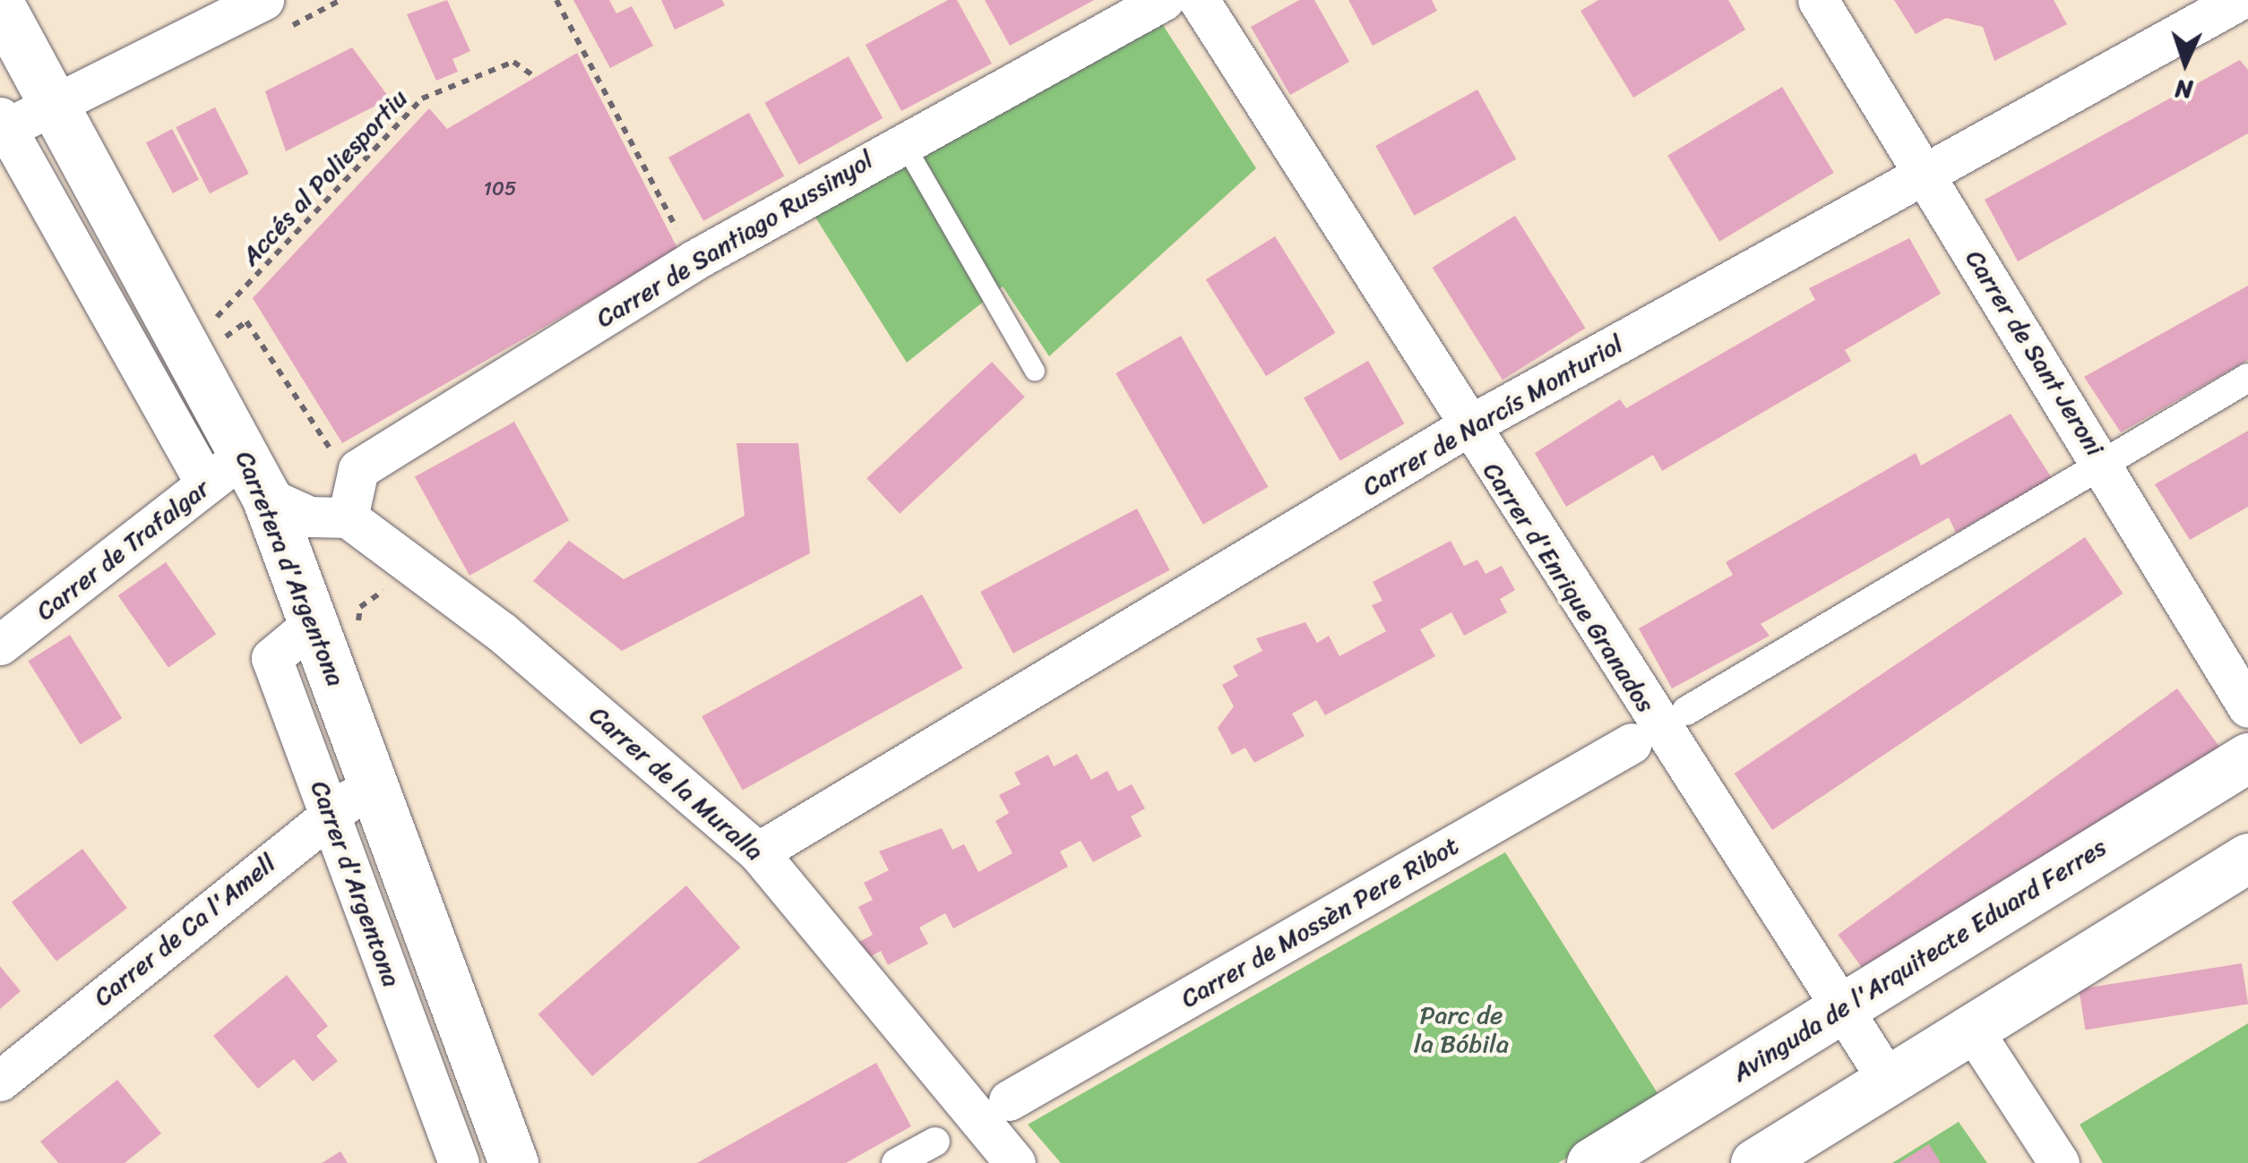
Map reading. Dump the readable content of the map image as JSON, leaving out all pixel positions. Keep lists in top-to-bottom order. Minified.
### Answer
{"streets":{"street":["Carrer de Santiago Russinyol","Carrer de Sant Jeroni","Carrer de Narcís Monturiol","Carrer de Trafalgar","Carretera d'Argentona","Carrer d'Enrique Granados","Carrer de la Muralla","Carrer d'Argentona","Carrer de Mossèn Pere Ribot","Carrer de Ca l'Amell","Avinguda de l'Arquitecte Eduard Ferres"],"path":["Accés al Poliesportiu"]},"crossings":[["Carrer de Santiago Russinyol","Carrer de la Muralla"],["Carrer de Sant Jeroni","Carrer de Narcís Monturiol"],["Carrer de Narcís Monturiol","Carrer d'Enrique Granados"],["Carrer de Narcís Monturiol","Carrer de la Muralla"],["Carrer de Trafalgar","Carretera d'Argentona"],["Carretera d'Argentona","Carrer d'Argentona"],["Carretera d'Argentona","Carrer de Ca l'Amell"],["Carrer d'Enrique Granados","Avinguda de l'Arquitecte Eduard Ferres"],["Carrer d'Argentona","Carrer de Ca l'Amell"]],"parks":["Parc de la Bóbila"],"house_numbers":["105"],"north":"bottom"}
